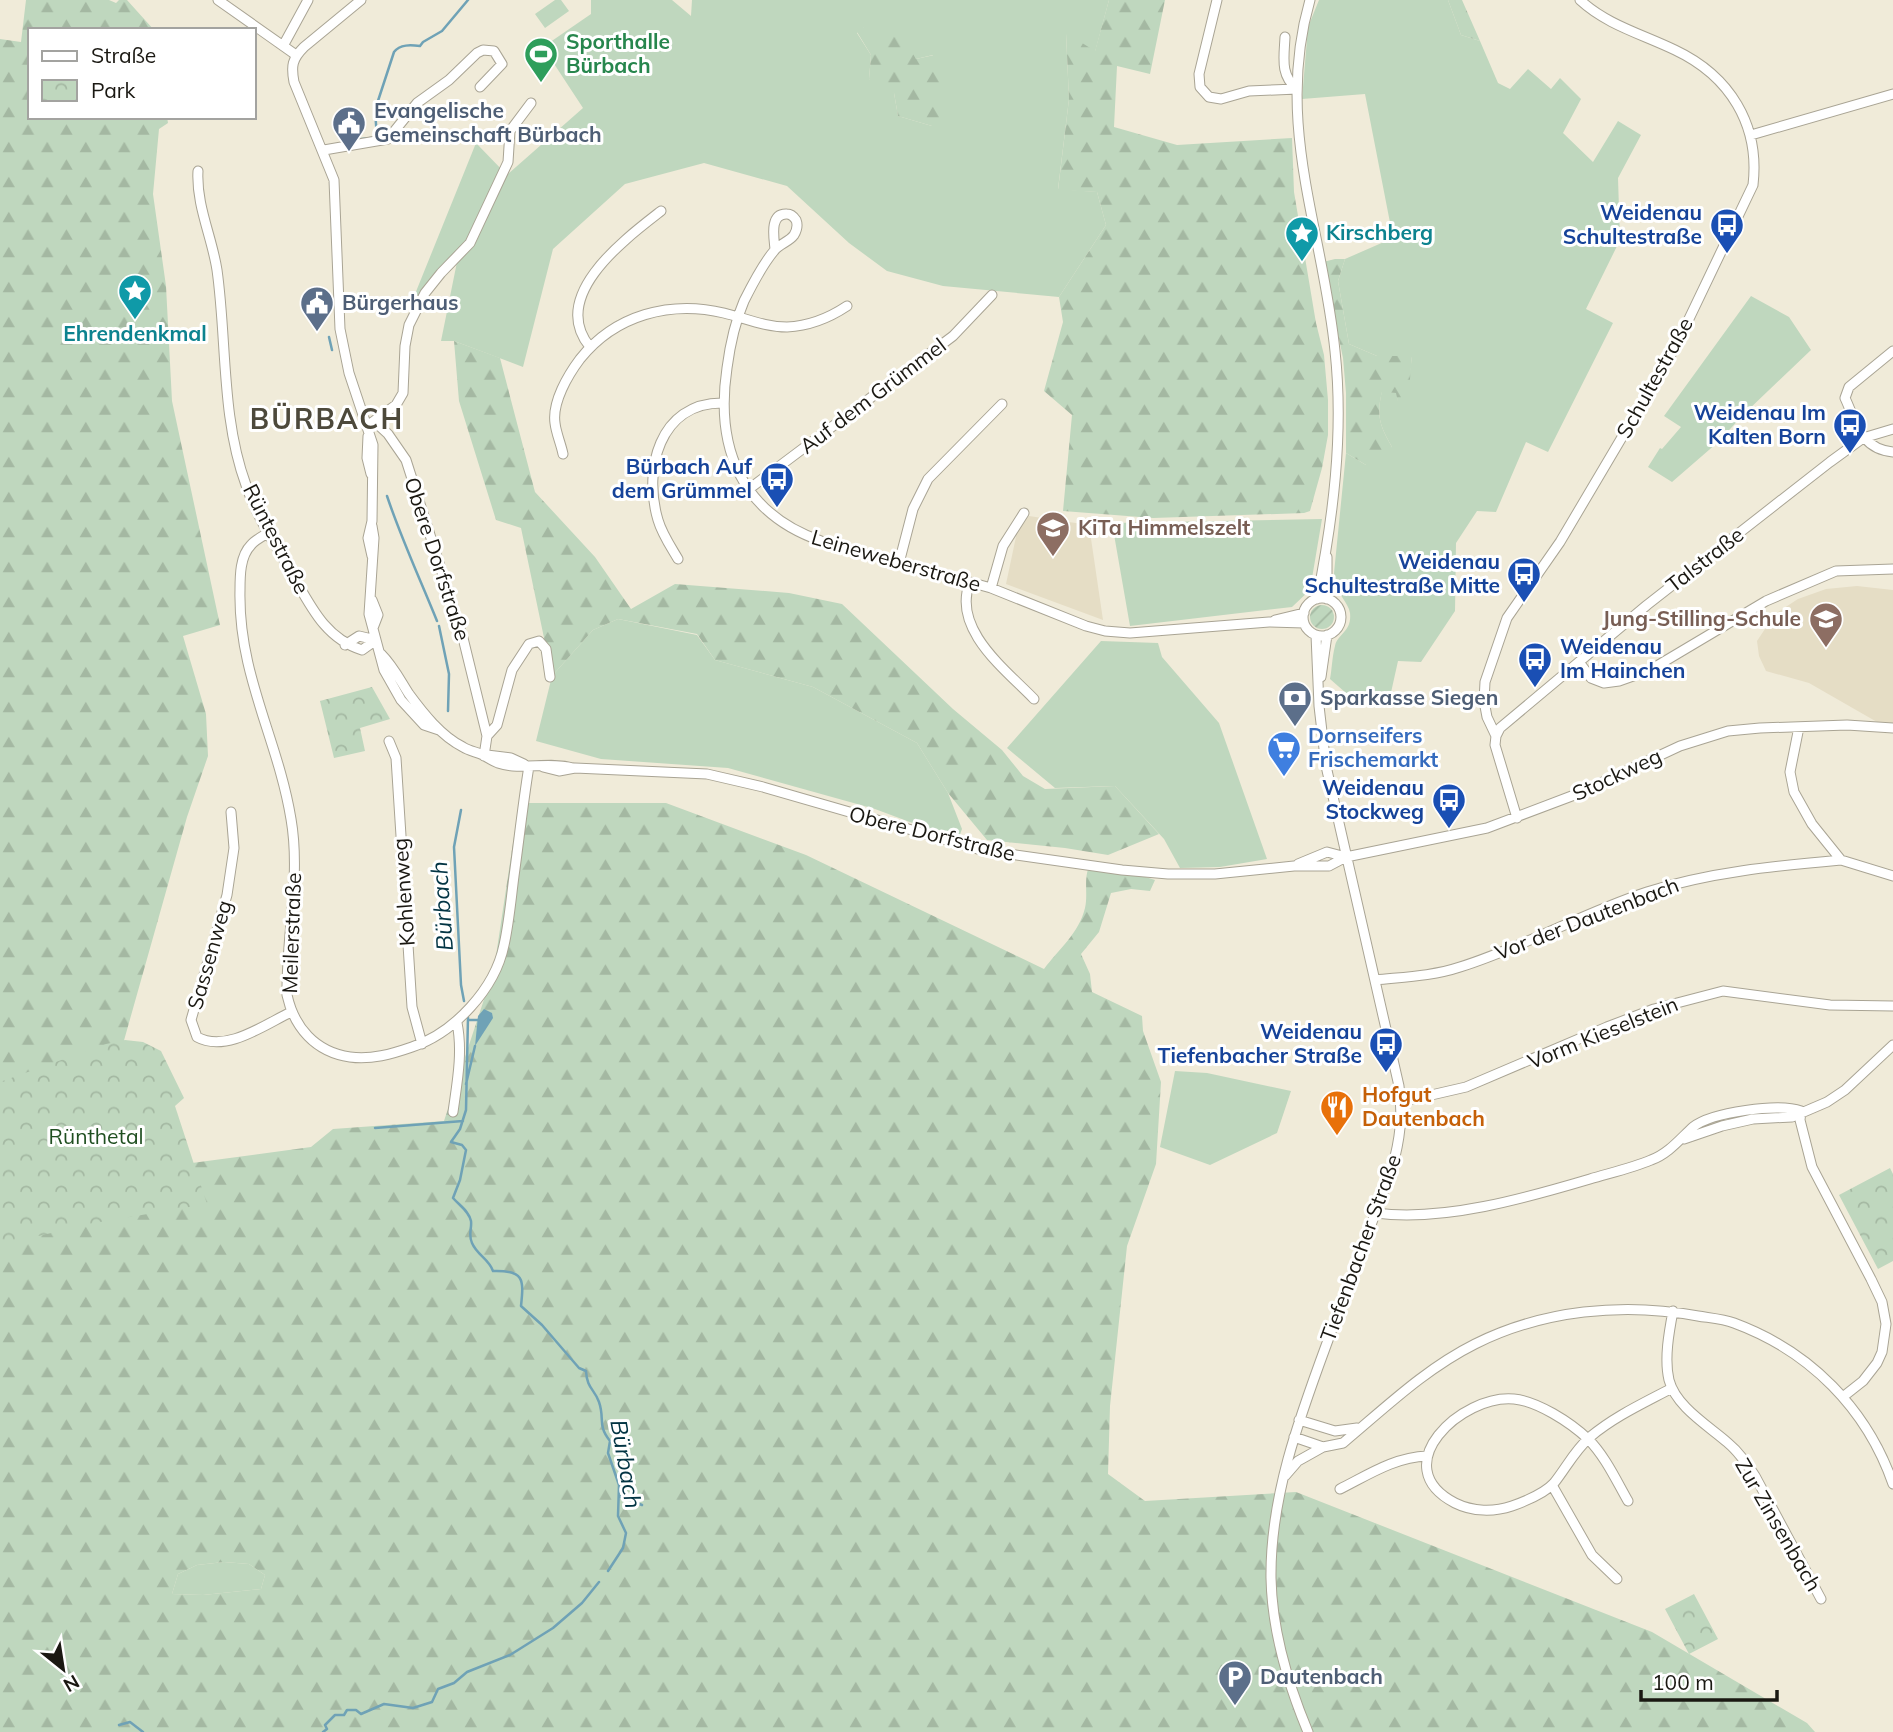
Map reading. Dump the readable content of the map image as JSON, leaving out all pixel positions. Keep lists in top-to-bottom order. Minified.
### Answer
{"streets":{"street":["Schultestraße","Auf dem Grümmel","Rüntestraße","Obere Dorfstraße","Talstraße","Leineweberstraße","Stockweg","Kohlenweg","Vor der Dautenbach","Meilerstraße","Sassenweg","Vorm Kieselstein","Tiefenbacher Straße","Zur Zinsenbach"]},"crossings":[["Schultestraße","Talstraße"],["Schultestraße","Stockweg"],["Auf dem Grümmel","Leineweberstraße"],["Rüntestraße","Obere Dorfstraße"],["Rüntestraße","Meilerstraße"],["Obere Dorfstraße","Stockweg"],["Obere Dorfstraße","Meilerstraße"],["Obere Dorfstraße","Tiefenbacher Straße"],["Stockweg","Tiefenbacher Straße"],["Kohlenweg","Meilerstraße"],["Vor der Dautenbach","Tiefenbacher Straße"],["Meilerstraße","Sassenweg"],["Vorm Kieselstein","Tiefenbacher Straße"]],"districts":["BÜRBACH"],"water":["Bürbach"],"parks":["Rünthetal"],"places":{"sports":["Sporthalle Bürbach"],"public building":["Evangelische Gemeinschaft Bürbach","Bürgerhaus"],"bus stop":["Weidenau Schultestraße","Weidenau Im Kalten Born","Bürbach Auf dem Grümmel","Weidenau Schultestraße Mitte","Weidenau Im Hainchen","Weidenau Stockweg","Weidenau Tiefenbacher Straße"],"place":["Kirschberg","Ehrendenkmal"],"school or university":["KiTa Himmelszelt","Jung-Stilling-Schule"],"bank":["Sparkasse Siegen"],"supermarket":["Dornseifers Frischemarkt"],"restaurant":["Hofgut Dautenbach"],"parking":["Dautenbach"]},"legend":["Straße","Park"],"scale_bar":"100 m","north":"bottom right"}
